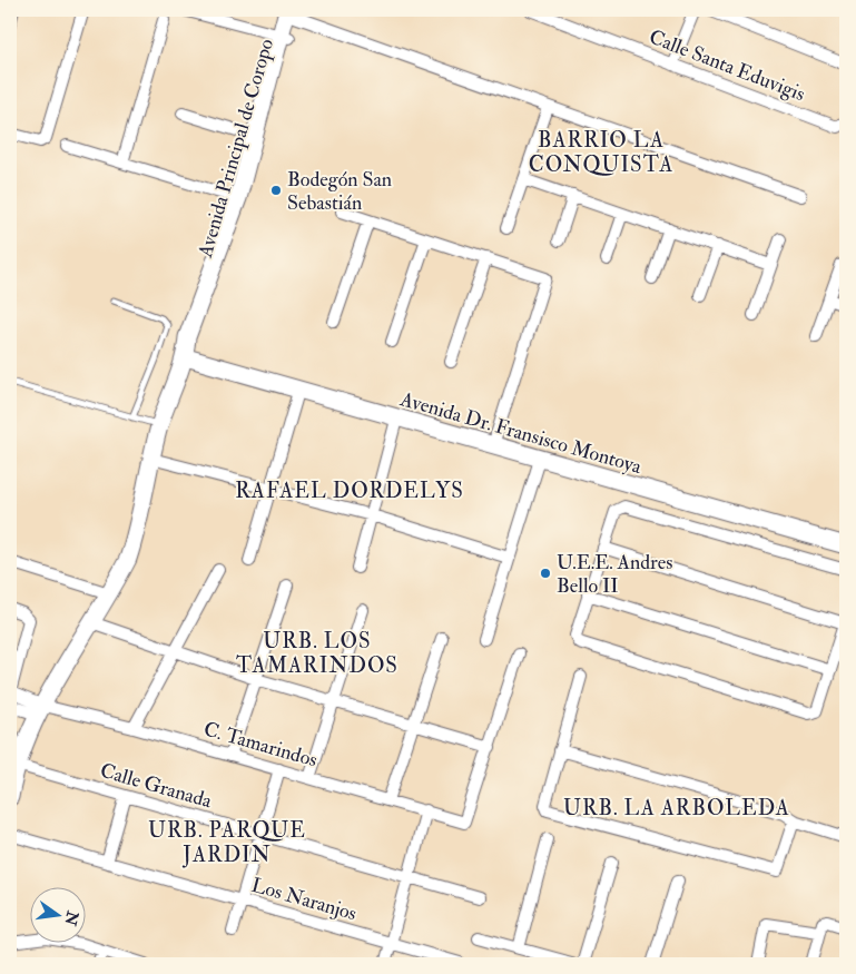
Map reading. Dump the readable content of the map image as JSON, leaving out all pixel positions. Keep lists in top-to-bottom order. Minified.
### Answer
{"streets":{"main road":["Avenida Principal de Coropo","Avenida Dr. Fransisco Montoya"],"street":["Calle Santa Eduvigis","C. Tamarindos","Calle Granada","Los Naranjos"]},"crossings":[["Avenida Principal de Coropo","Avenida Dr. Fransisco Montoya"],["Avenida Principal de Coropo","C. Tamarindos"],["Avenida Principal de Coropo","Calle Granada"]],"districts":["BARRIO LA CONQUISTA","RAFAEL DORDELYS","URB. LOS TAMARINDOS","URB. LA ARBOLEDA","URB. PARQUE JARDIN"],"places":["Bodegón San Sebastián","U.E.E. Andres Bello II"],"north":"right"}
